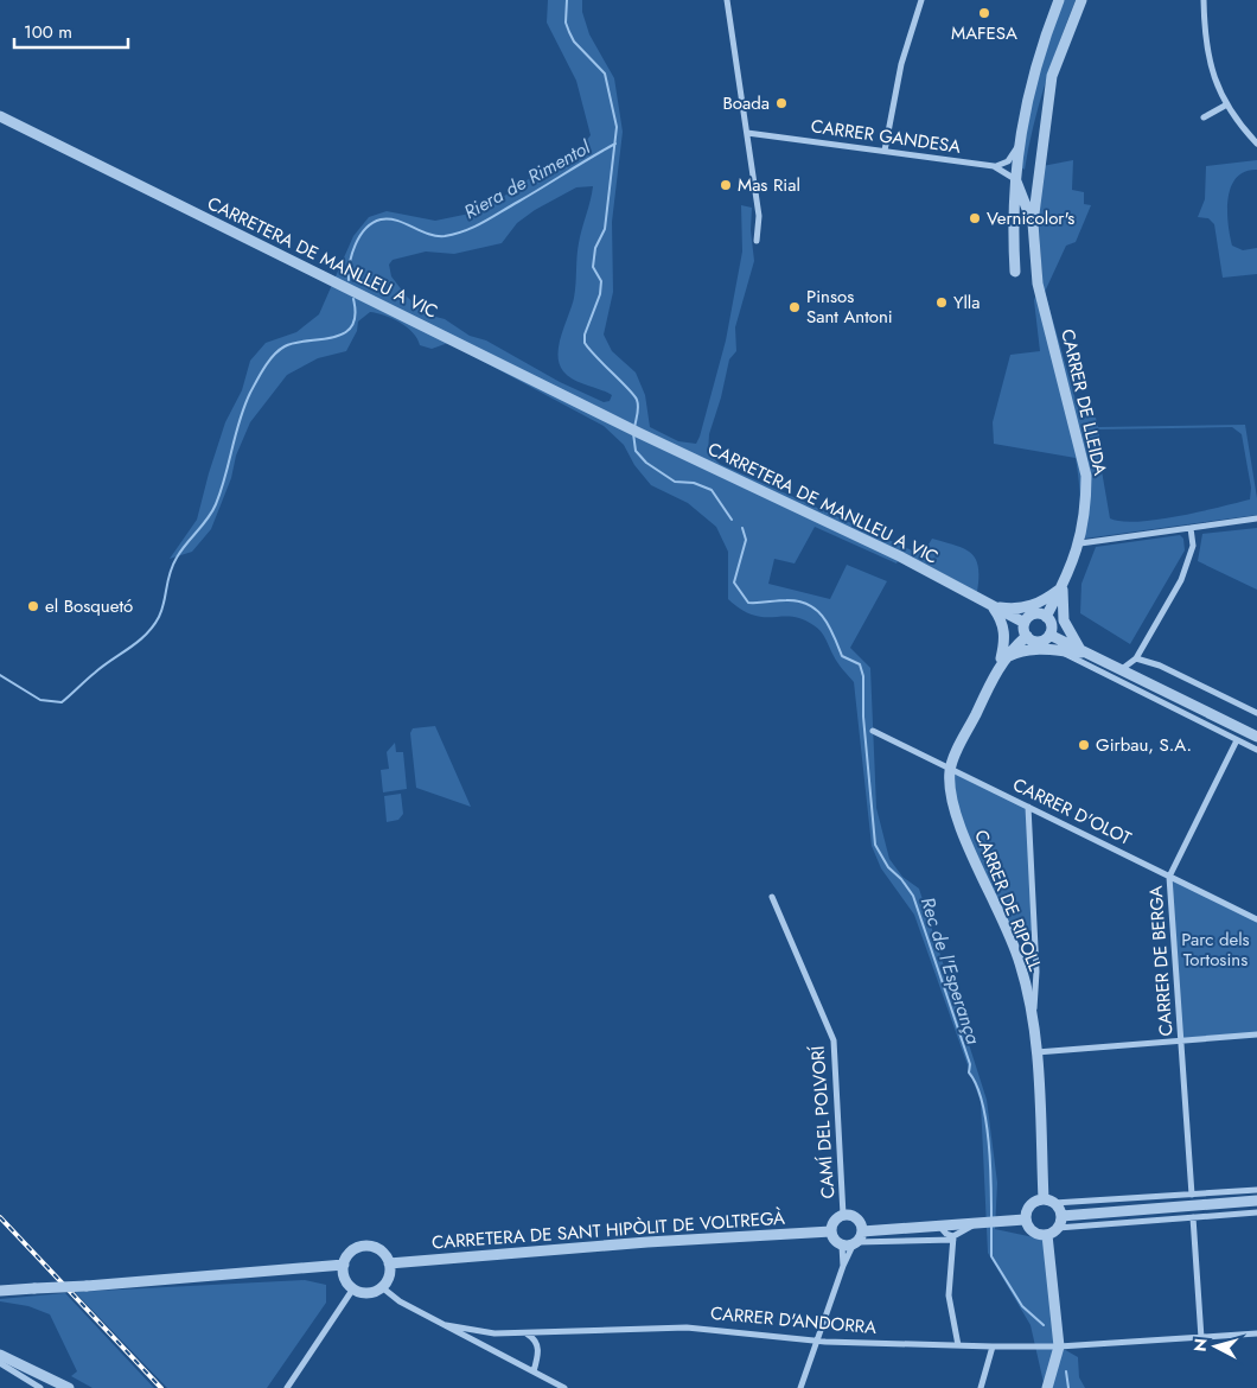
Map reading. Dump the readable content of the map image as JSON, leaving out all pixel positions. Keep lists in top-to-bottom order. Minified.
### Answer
{"streets":{"street":["CARRER GANDESA","CARRETERA DE MANLLEU A VIC","CARRER DE LLEIDA","CARRER D'OLOT","CARRER DE RIPOLL","CARRER DE BERGA","CAMÍ DEL POLVORÍ","CARRETERA DE SANT HIPÒLIT DE VOLTREGÀ","CARRER D'ANDORRA"]},"crossings":[["CARRER GANDESA","CARRER DE LLEIDA"],["CARRETERA DE MANLLEU A VIC","CARRER DE LLEIDA"],["CARRETERA DE MANLLEU A VIC","CARRER DE RIPOLL"],["CARRER DE LLEIDA","CARRER DE RIPOLL"],["CARRER D'OLOT","CARRER DE RIPOLL"],["CARRER D'OLOT","CARRER DE BERGA"],["CAMÍ DEL POLVORÍ","CARRETERA DE SANT HIPÒLIT DE VOLTREGÀ"]],"water":["Riera de Rimentol","Rec de l'Esperança"],"parks":["Parc dels Tortosins"],"places":["MAFESA","Boada","Mas Rial","Vernicolor's","Ylla","Pinsos Sant Antoni","el Bosquetó","Girbau, S.A."],"scale_bar":"100 m","north":"left"}
